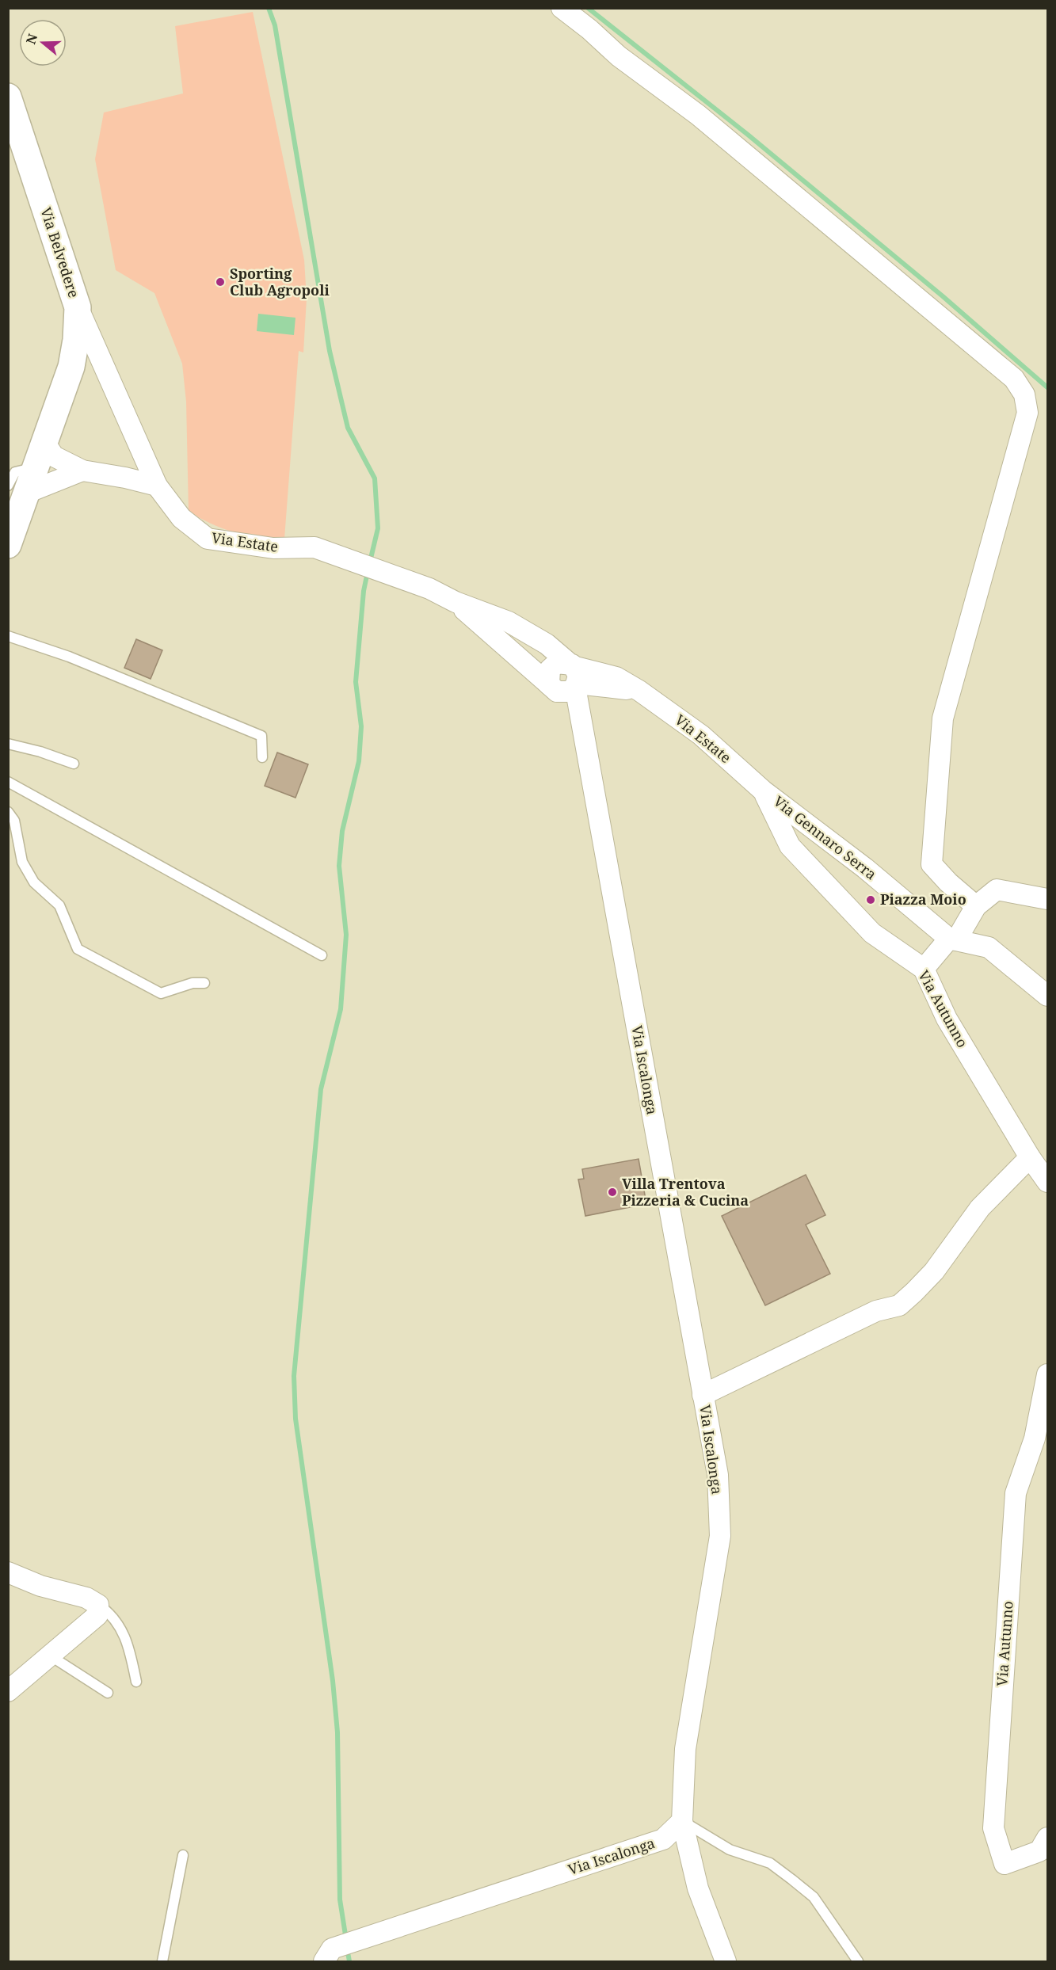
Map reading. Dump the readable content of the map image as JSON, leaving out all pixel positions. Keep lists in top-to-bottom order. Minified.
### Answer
{"streets":{"street":["Via Belvedere","Via Estate","Via Gennaro Serra","Via Autunno","Via Iscalonga"]},"crossings":[["Via Belvedere","Via Estate"],["Via Estate","Via Gennaro Serra"],["Via Estate","Via Autunno"],["Via Estate","Via Iscalonga"],["Via Gennaro Serra","Via Autunno"]],"places":["Sporting Club Agropoli","Piazza Moio","Villa Trentova Pizzeria & Cucina"],"north":"left"}
